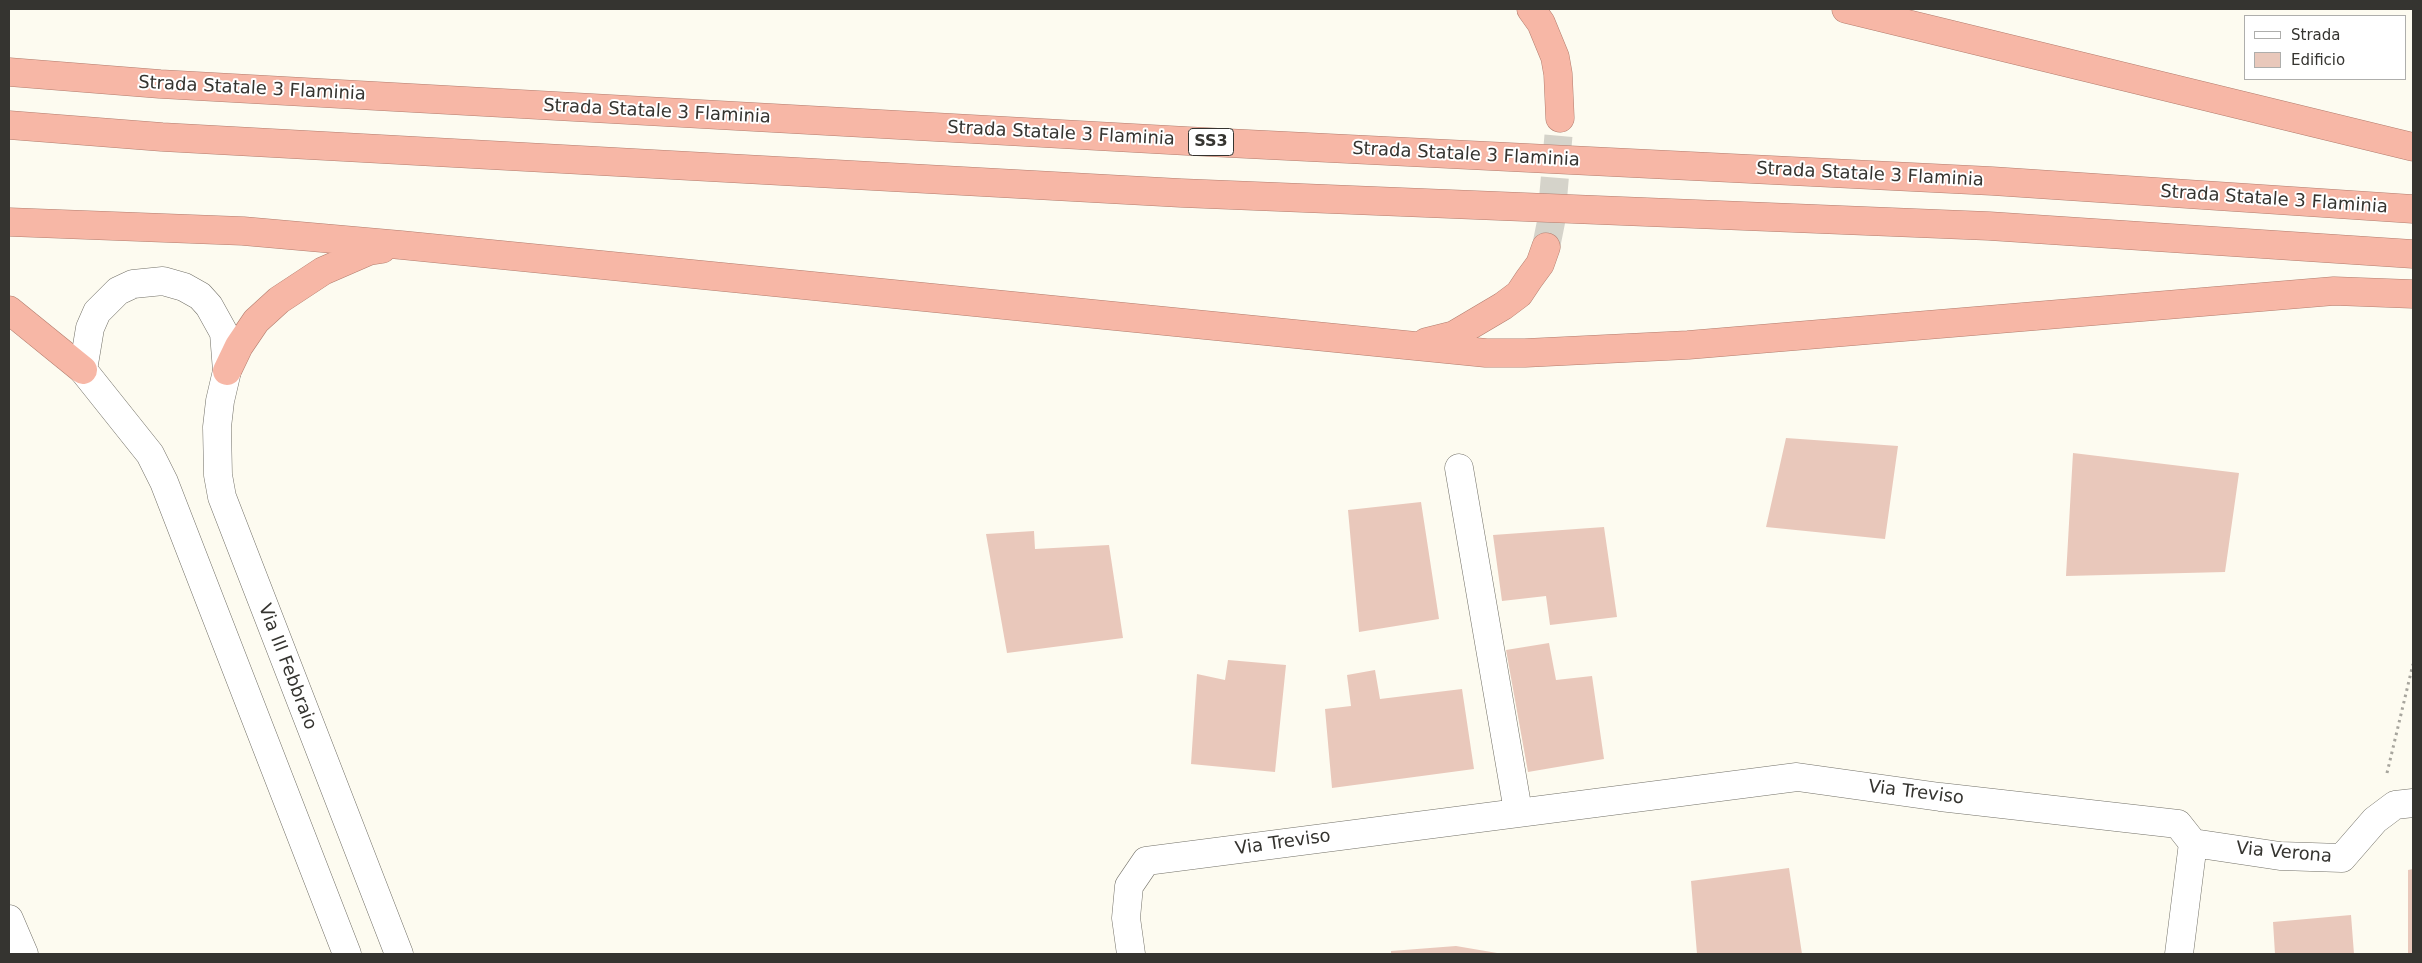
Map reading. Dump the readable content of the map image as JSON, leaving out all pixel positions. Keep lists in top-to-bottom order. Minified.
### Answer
{"streets":{"highway":["Strada Statale 3 Flaminia","SS3"],"street":["Via III Febbraio","Via Treviso","Via Verona"]},"crossings":[["Via Treviso","Via Verona"]],"legend":["Strada","Edificio"]}
